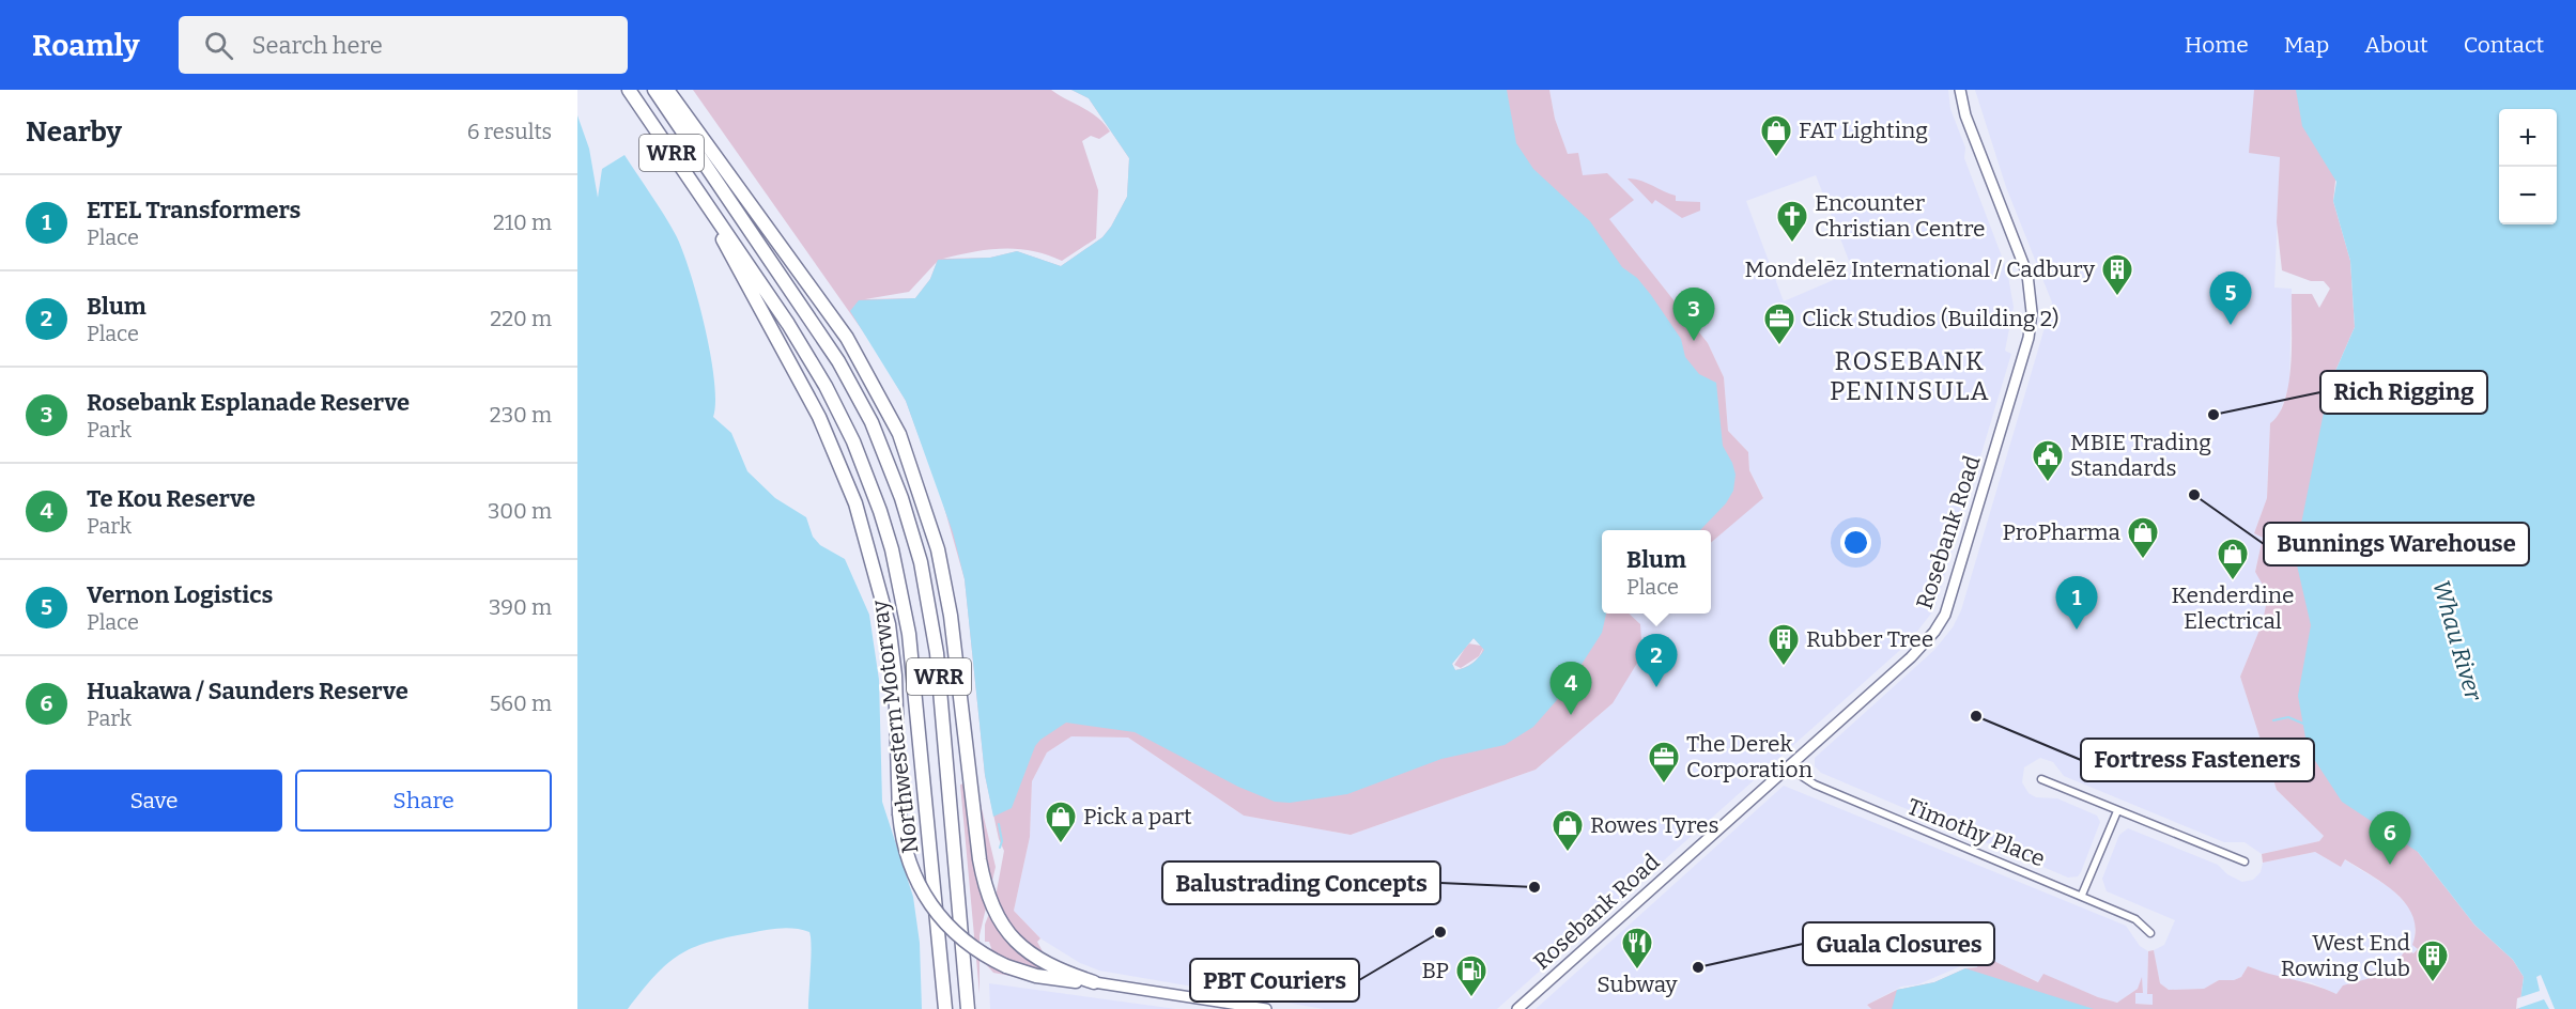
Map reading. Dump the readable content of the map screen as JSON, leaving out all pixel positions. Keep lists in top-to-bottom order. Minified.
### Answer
{"streets":{"highway":["WRR","Northwestern Motorway"],"main road":["Rosebank Road"],"street":["Timothy Place"]},"crossings":[["Rosebank Road","Timothy Place"]],"districts":["ROSEBANK PENINSULA"],"water":["Whau River"],"places":{"shop":["FAT Lighting","ProPharma","Kenderdine Electrical","Pick a part","Rowes Tyres"],"church":["Encounter Christian Centre"],"building":["Mondelēz International / Cadbury","Rubber Tree","West End Rowing Club"],"office":["Click Studios (Building 2)","The Derek Corporation"],"other":["Rich Rigging","Bunnings Warehouse","Fortress Fasteners","Balustrading Concepts","PBT Couriers","Guala Closures"],"public building":["MBIE Trading Standards"],"restaurant":["Subway"],"fuel station":["BP"]},"page":{"header":"Roamly","search":"Search here","nav":["Home","Map","About","Contact"],"heading":["Nearby","6 results"],"map_buttons":["+","−"],"list":[{"mark":"1","name":"ETEL Transformers","note":"Place","value":"210 m"},{"mark":"2","name":"Blum","note":"Place","value":"220 m"},{"mark":"3","name":"Rosebank Esplanade Reserve","note":"Park","value":"230 m"},{"mark":"4","name":"Te Kou Reserve","note":"Park","value":"300 m"},{"mark":"5","name":"Vernon Logistics","note":"Place","value":"390 m"},{"mark":"6","name":"Huakawa / Saunders Reserve","note":"Park","value":"560 m"}],"pins":["5","3","1","2","4","6"],"popup":["Blum","Place"],"buttons":["Save","Share"]}}
